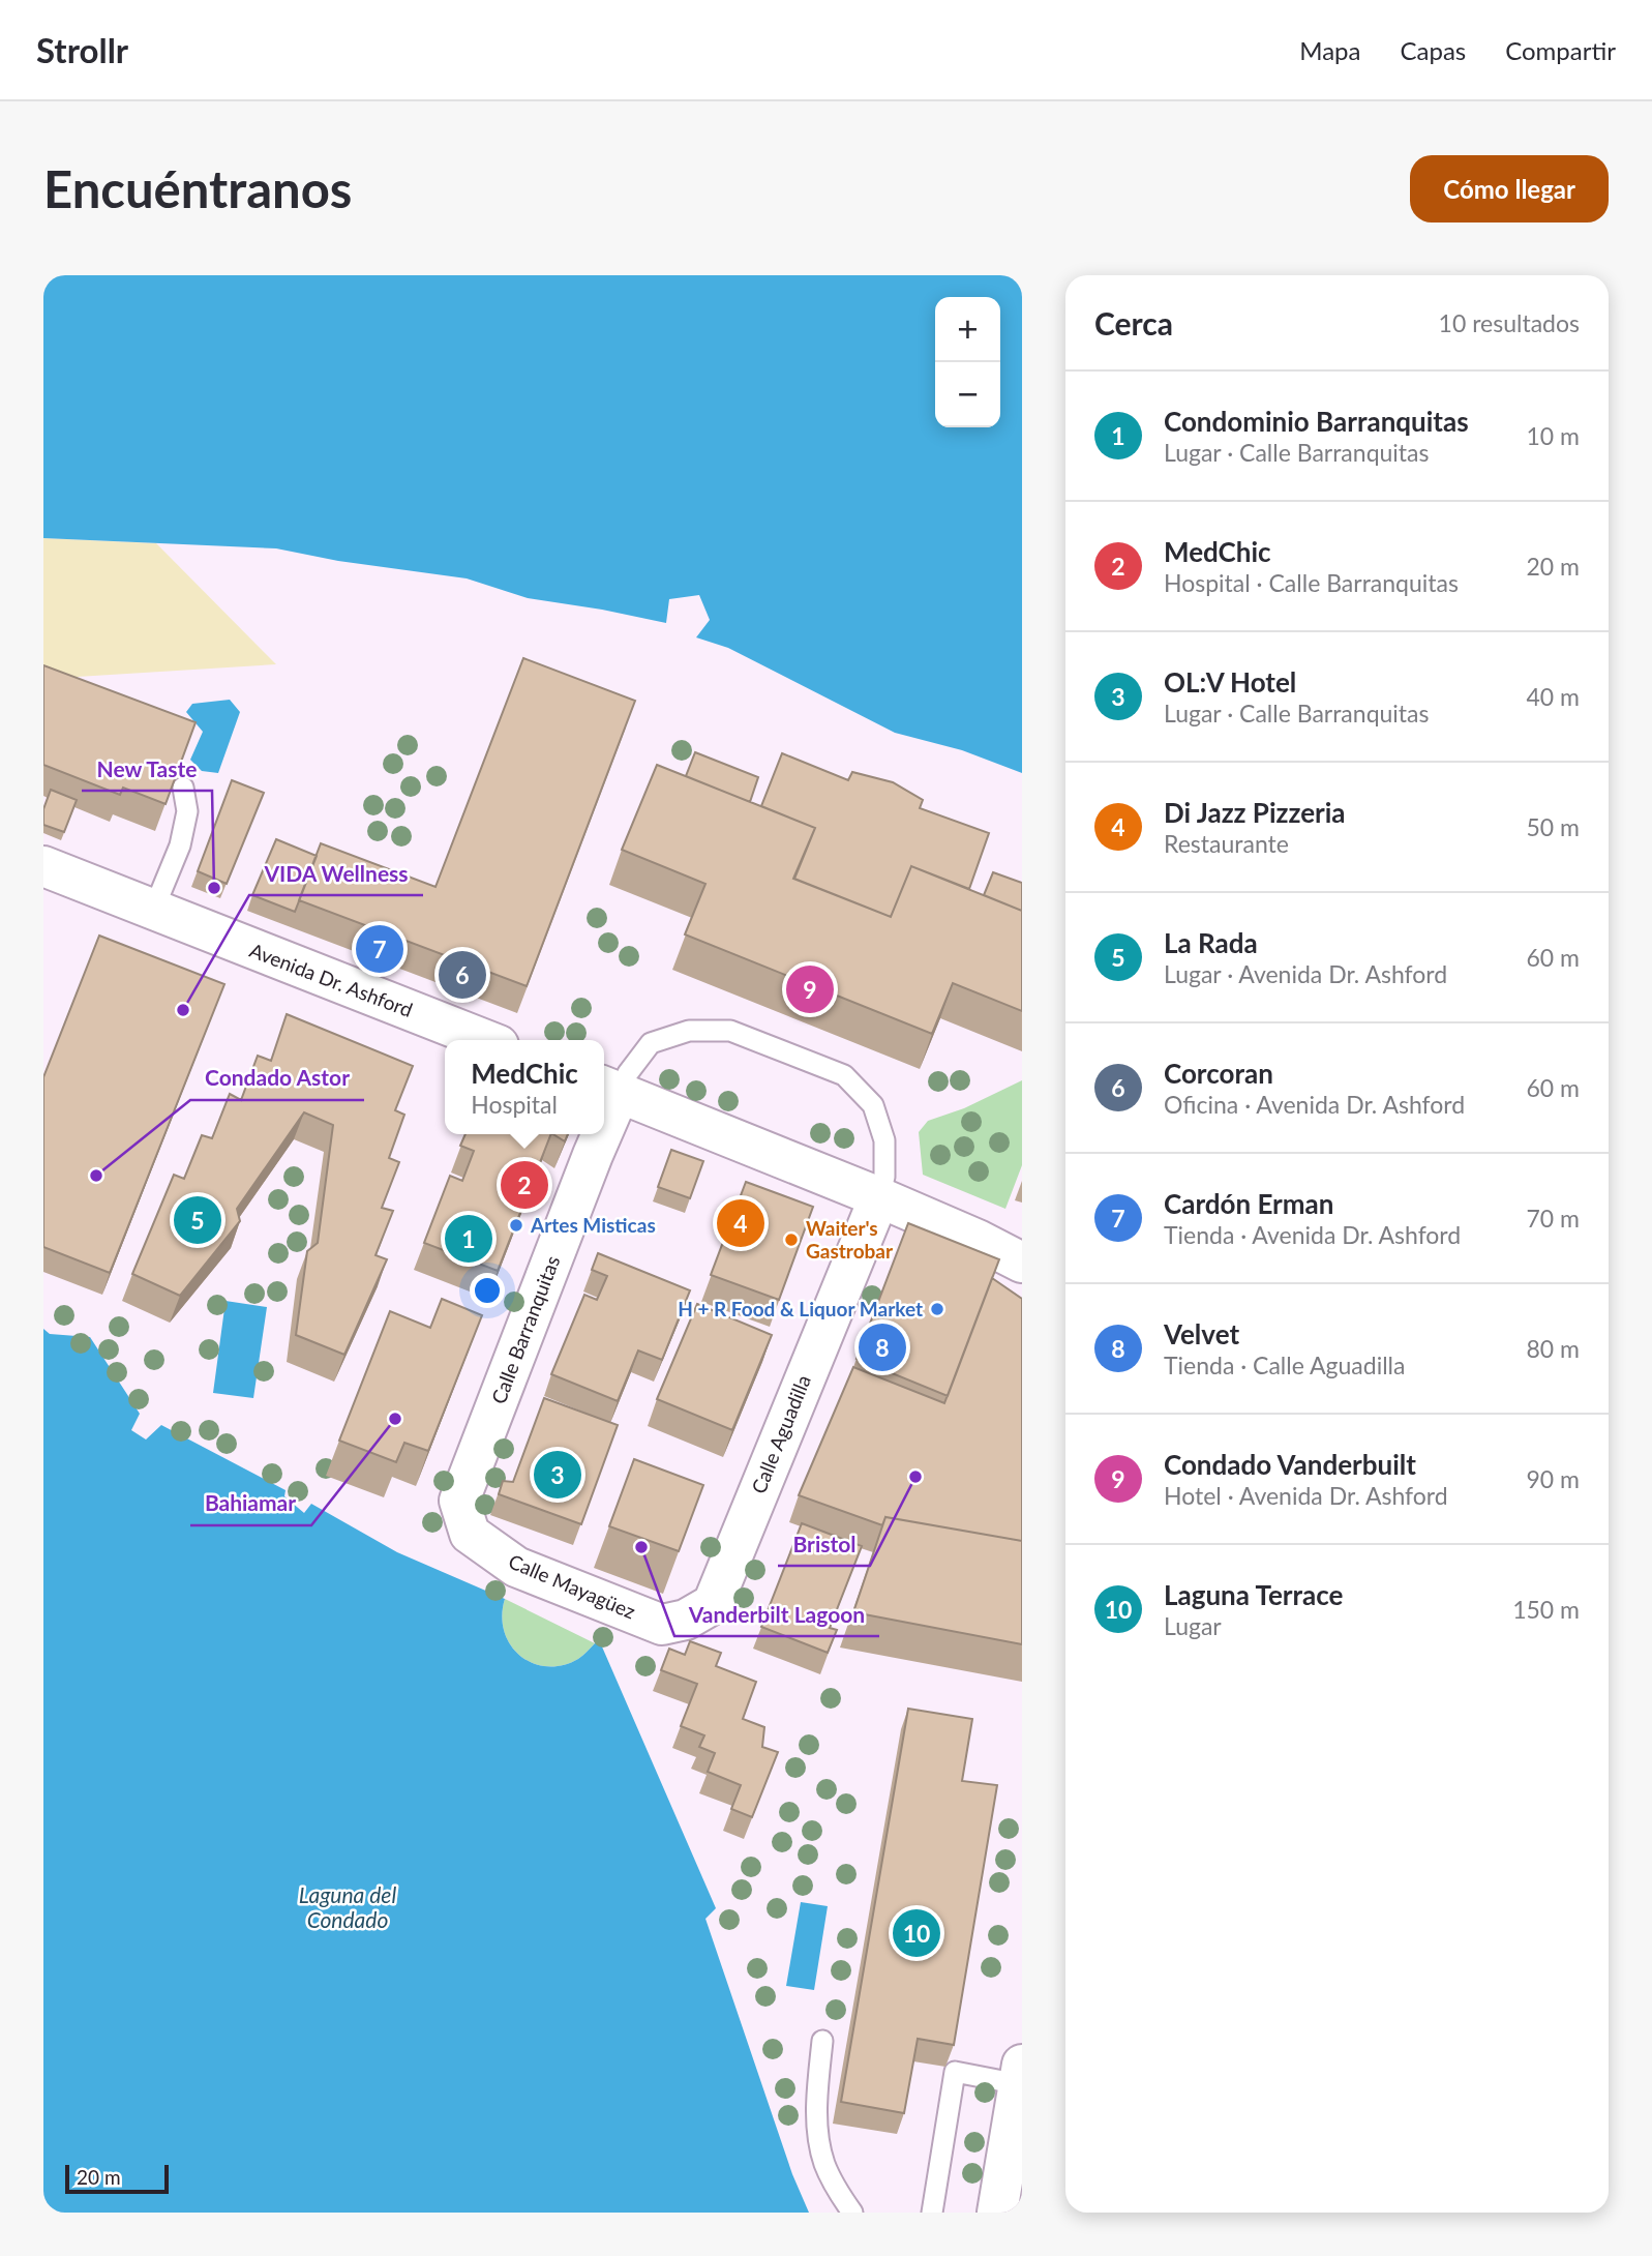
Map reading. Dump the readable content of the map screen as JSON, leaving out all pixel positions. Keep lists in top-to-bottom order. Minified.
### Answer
{"streets":{"street":["Avenida Dr. Ashford","Calle Barranquitas","Calle Aguadilla","Calle Mayagüez"]},"crossings":[["Calle Barranquitas","Calle Mayagüez"],["Calle Aguadilla","Calle Mayagüez"]],"water":["Laguna del Condado"],"places":["New Taste","VIDA Wellness","Condado Astor","Artes Misticas","Waiter's Gastrobar","H + R Food & Liquor Market","Bahiamar","Bristol","Vanderbilt Lagoon"],"scale_bar":"20 m","page":{"header":"Strollr","nav":["Mapa","Capas","Compartir"],"buttons":"Cómo llegar","title":"Encuéntranos","heading":["Cerca","10 resultados"],"map_buttons":["+","−"],"list":[{"mark":"1","name":"Condominio Barranquitas","note":"Lugar · Calle Barranquitas","value":"10 m"},{"mark":"2","name":"MedChic","note":"Hospital · Calle Barranquitas","value":"20 m"},{"mark":"3","name":"OL:V Hotel","note":"Lugar · Calle Barranquitas","value":"40 m"},{"mark":"4","name":"Di Jazz Pizzeria","note":"Restaurante","value":"50 m"},{"mark":"5","name":"La Rada","note":"Lugar · Avenida Dr. Ashford","value":"60 m"},{"mark":"6","name":"Corcoran","note":"Oficina · Avenida Dr. Ashford","value":"60 m"},{"mark":"7","name":"Cardón Erman","note":"Tienda · Avenida Dr. Ashford","value":"70 m"},{"mark":"8","name":"Velvet","note":"Tienda · Calle Aguadilla","value":"80 m"},{"mark":"9","name":"Condado Vanderbuilt","note":"Hotel · Avenida Dr. Ashford","value":"90 m"},{"mark":"10","name":"Laguna Terrace","note":"Lugar","value":"150 m"}],"pins":["7","6","9","2","5","4","1","8","3","10"],"popup":["MedChic","Hospital"],"scale":"20 m"}}
